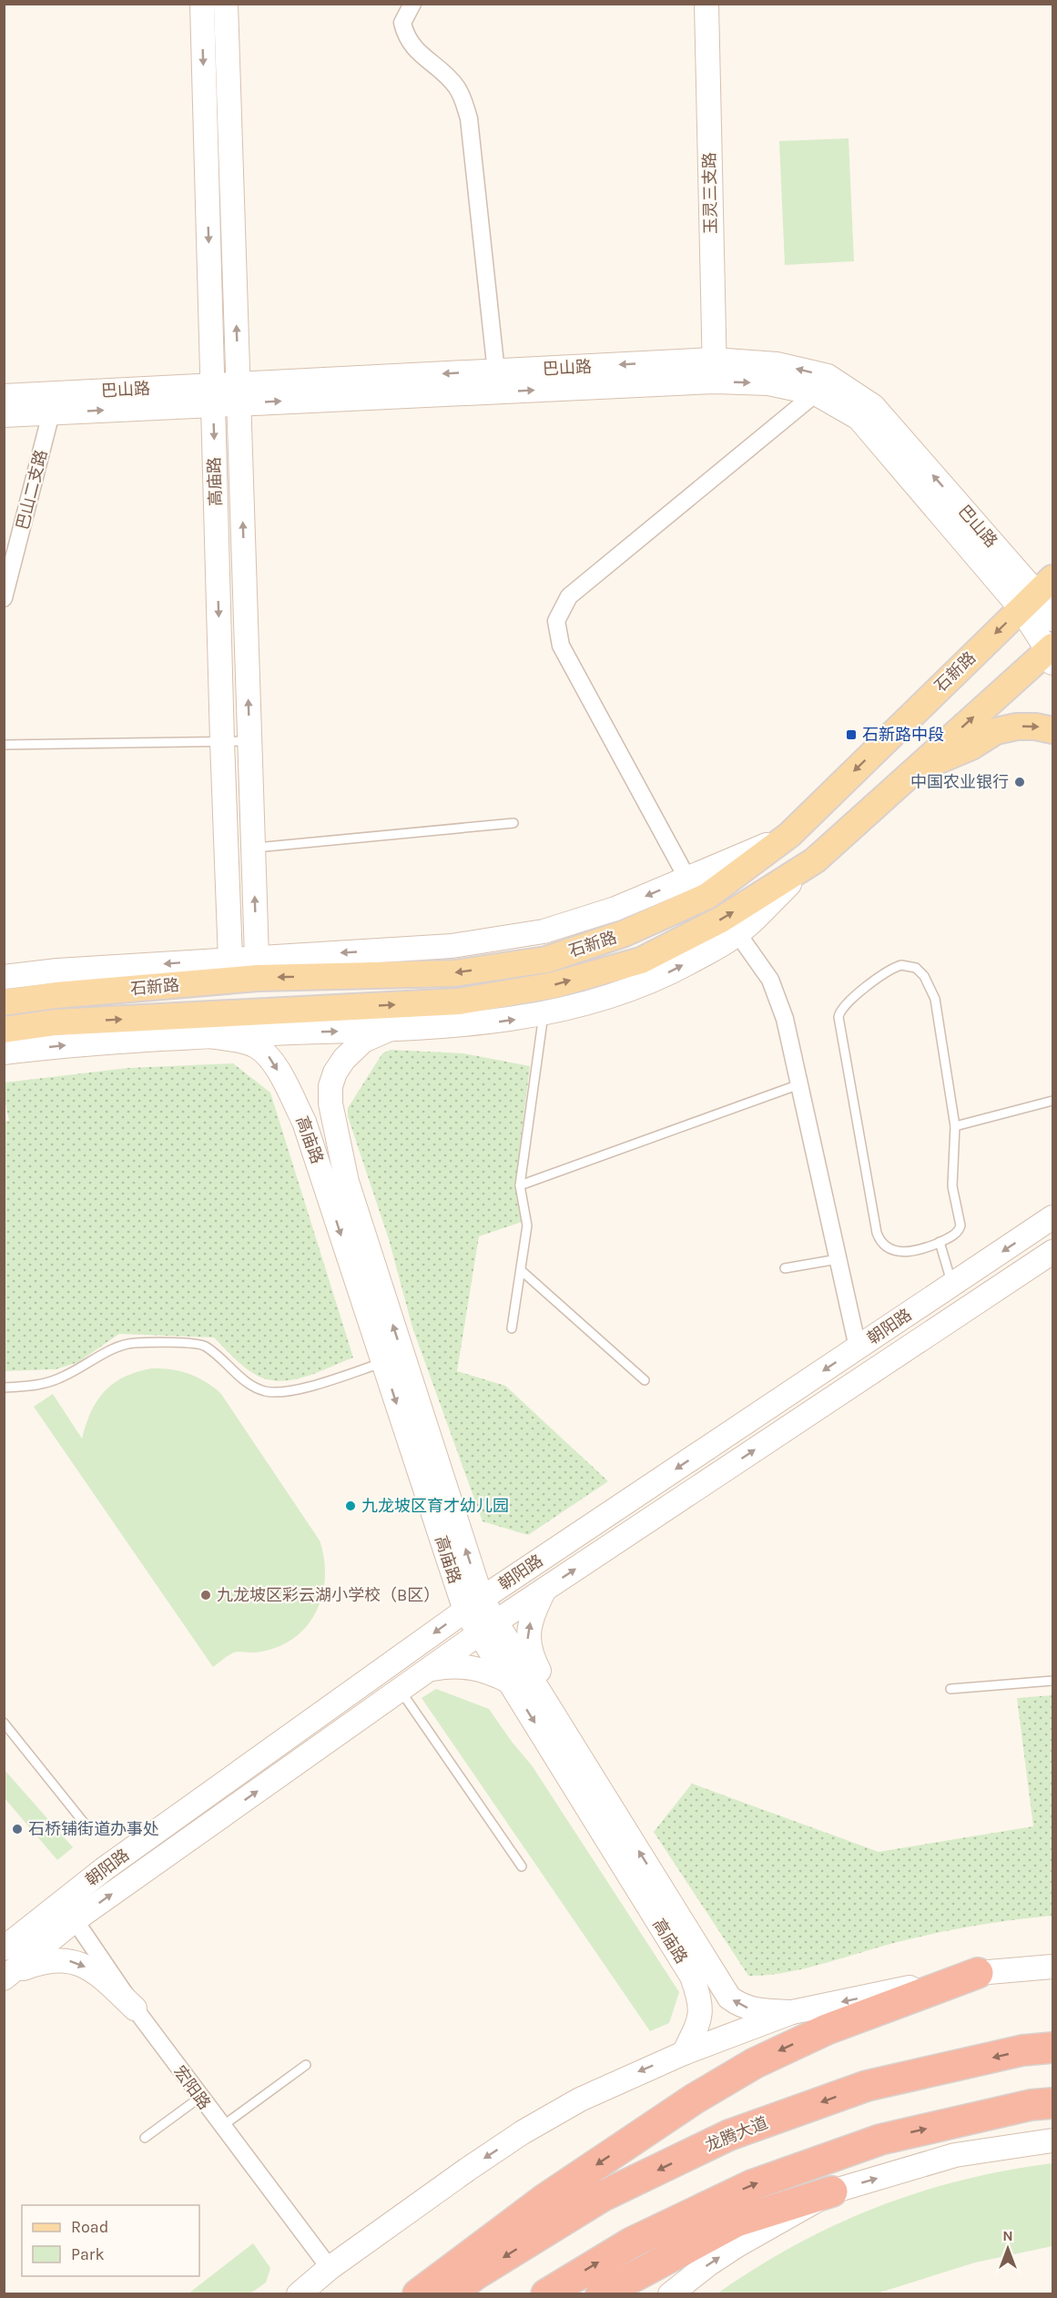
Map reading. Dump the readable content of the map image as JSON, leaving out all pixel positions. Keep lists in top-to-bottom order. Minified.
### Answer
{"streets":{"highway":["龙腾大道"],"main road":["石新路"],"street":["玉灵三支路","巴山路","高庙路","巴山二支路","朝阳路","宏阳路"]},"crossings":[["玉灵三支路","巴山路"],["巴山路","高庙路"],["巴山路","巴山二支路"],["巴山路","石新路"],["高庙路","朝阳路"],["朝阳路","宏阳路"]],"places":{"transit":["石新路中段"],"other":["中国农业银行","九龙坡区育才幼儿园","九龙坡区彩云湖小学校（B区）","石桥铺街道办事处"]},"legend":["Road","Park"],"north":"top"}
